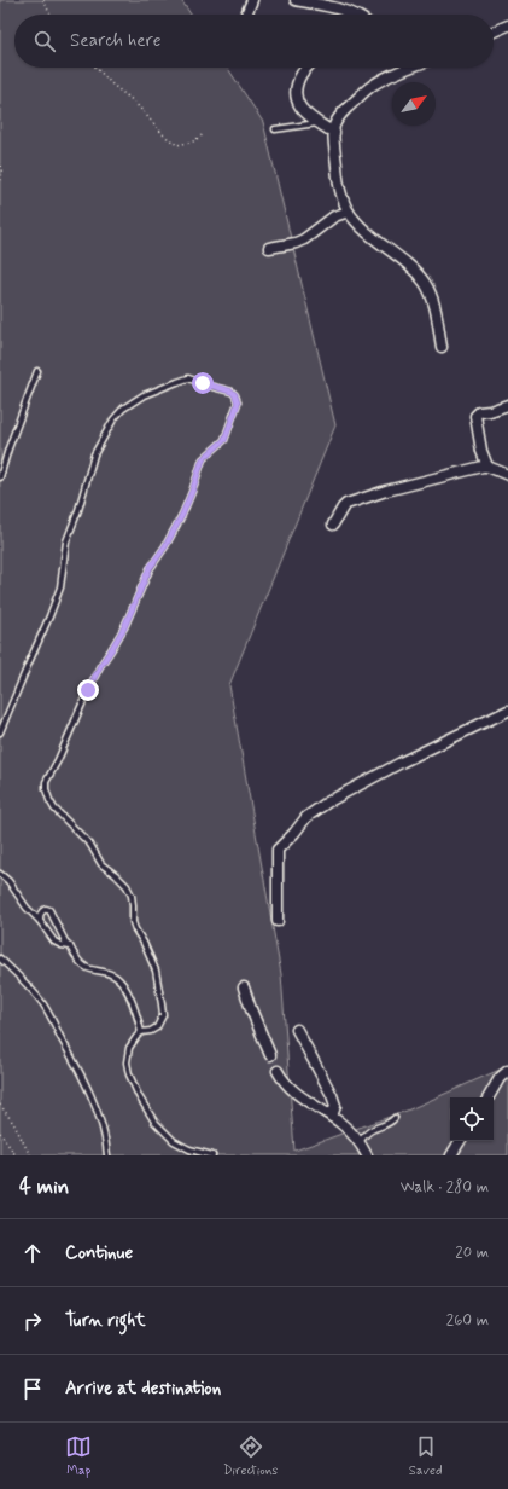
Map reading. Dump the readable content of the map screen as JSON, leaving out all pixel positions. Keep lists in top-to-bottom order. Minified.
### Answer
{"north":"top right","page":{"search":"Search here","heading":["4 min","Walk · 280 m"],"list":[["Continue","20 m"],["Turn right","260 m"],"Arrive at destination"],"nav":["Map","Directions","Saved"]}}
